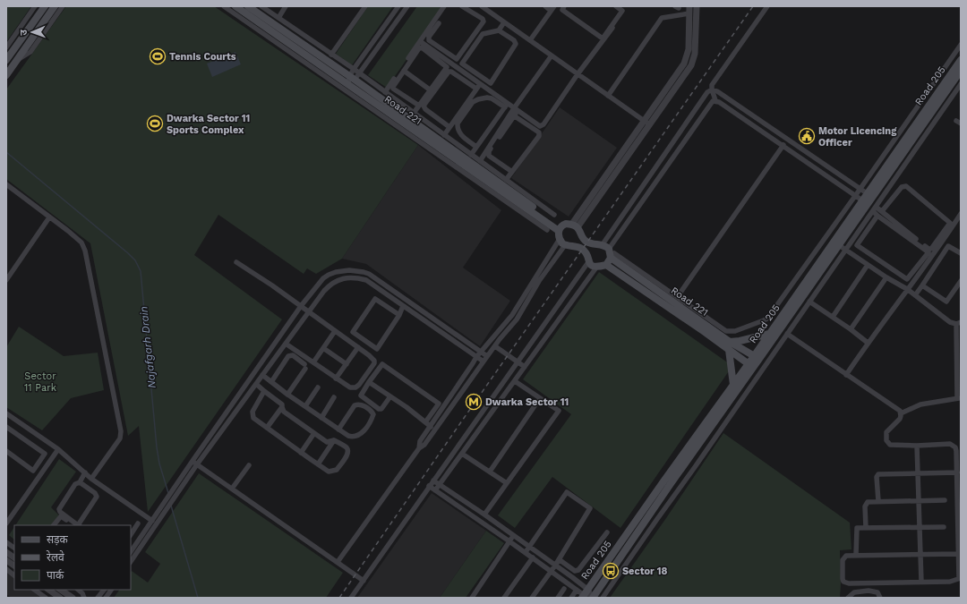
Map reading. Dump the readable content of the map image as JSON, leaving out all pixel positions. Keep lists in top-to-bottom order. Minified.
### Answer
{"streets":{"main road":["Road 205","Road 221"]},"crossings":[["Road 205","Road 221"]],"water":["Najafgarh Drain"],"parks":["Sector 11 Park"],"places":{"sports":["Tennis Courts","Dwarka Sector 11 Sports Complex"],"public building":["Motor Licencing Officer"],"metro station":["Dwarka Sector 11"],"bus stop":["Sector 18"]},"legend":["सड़क","रेलवे","पार्क"],"north":"left"}
